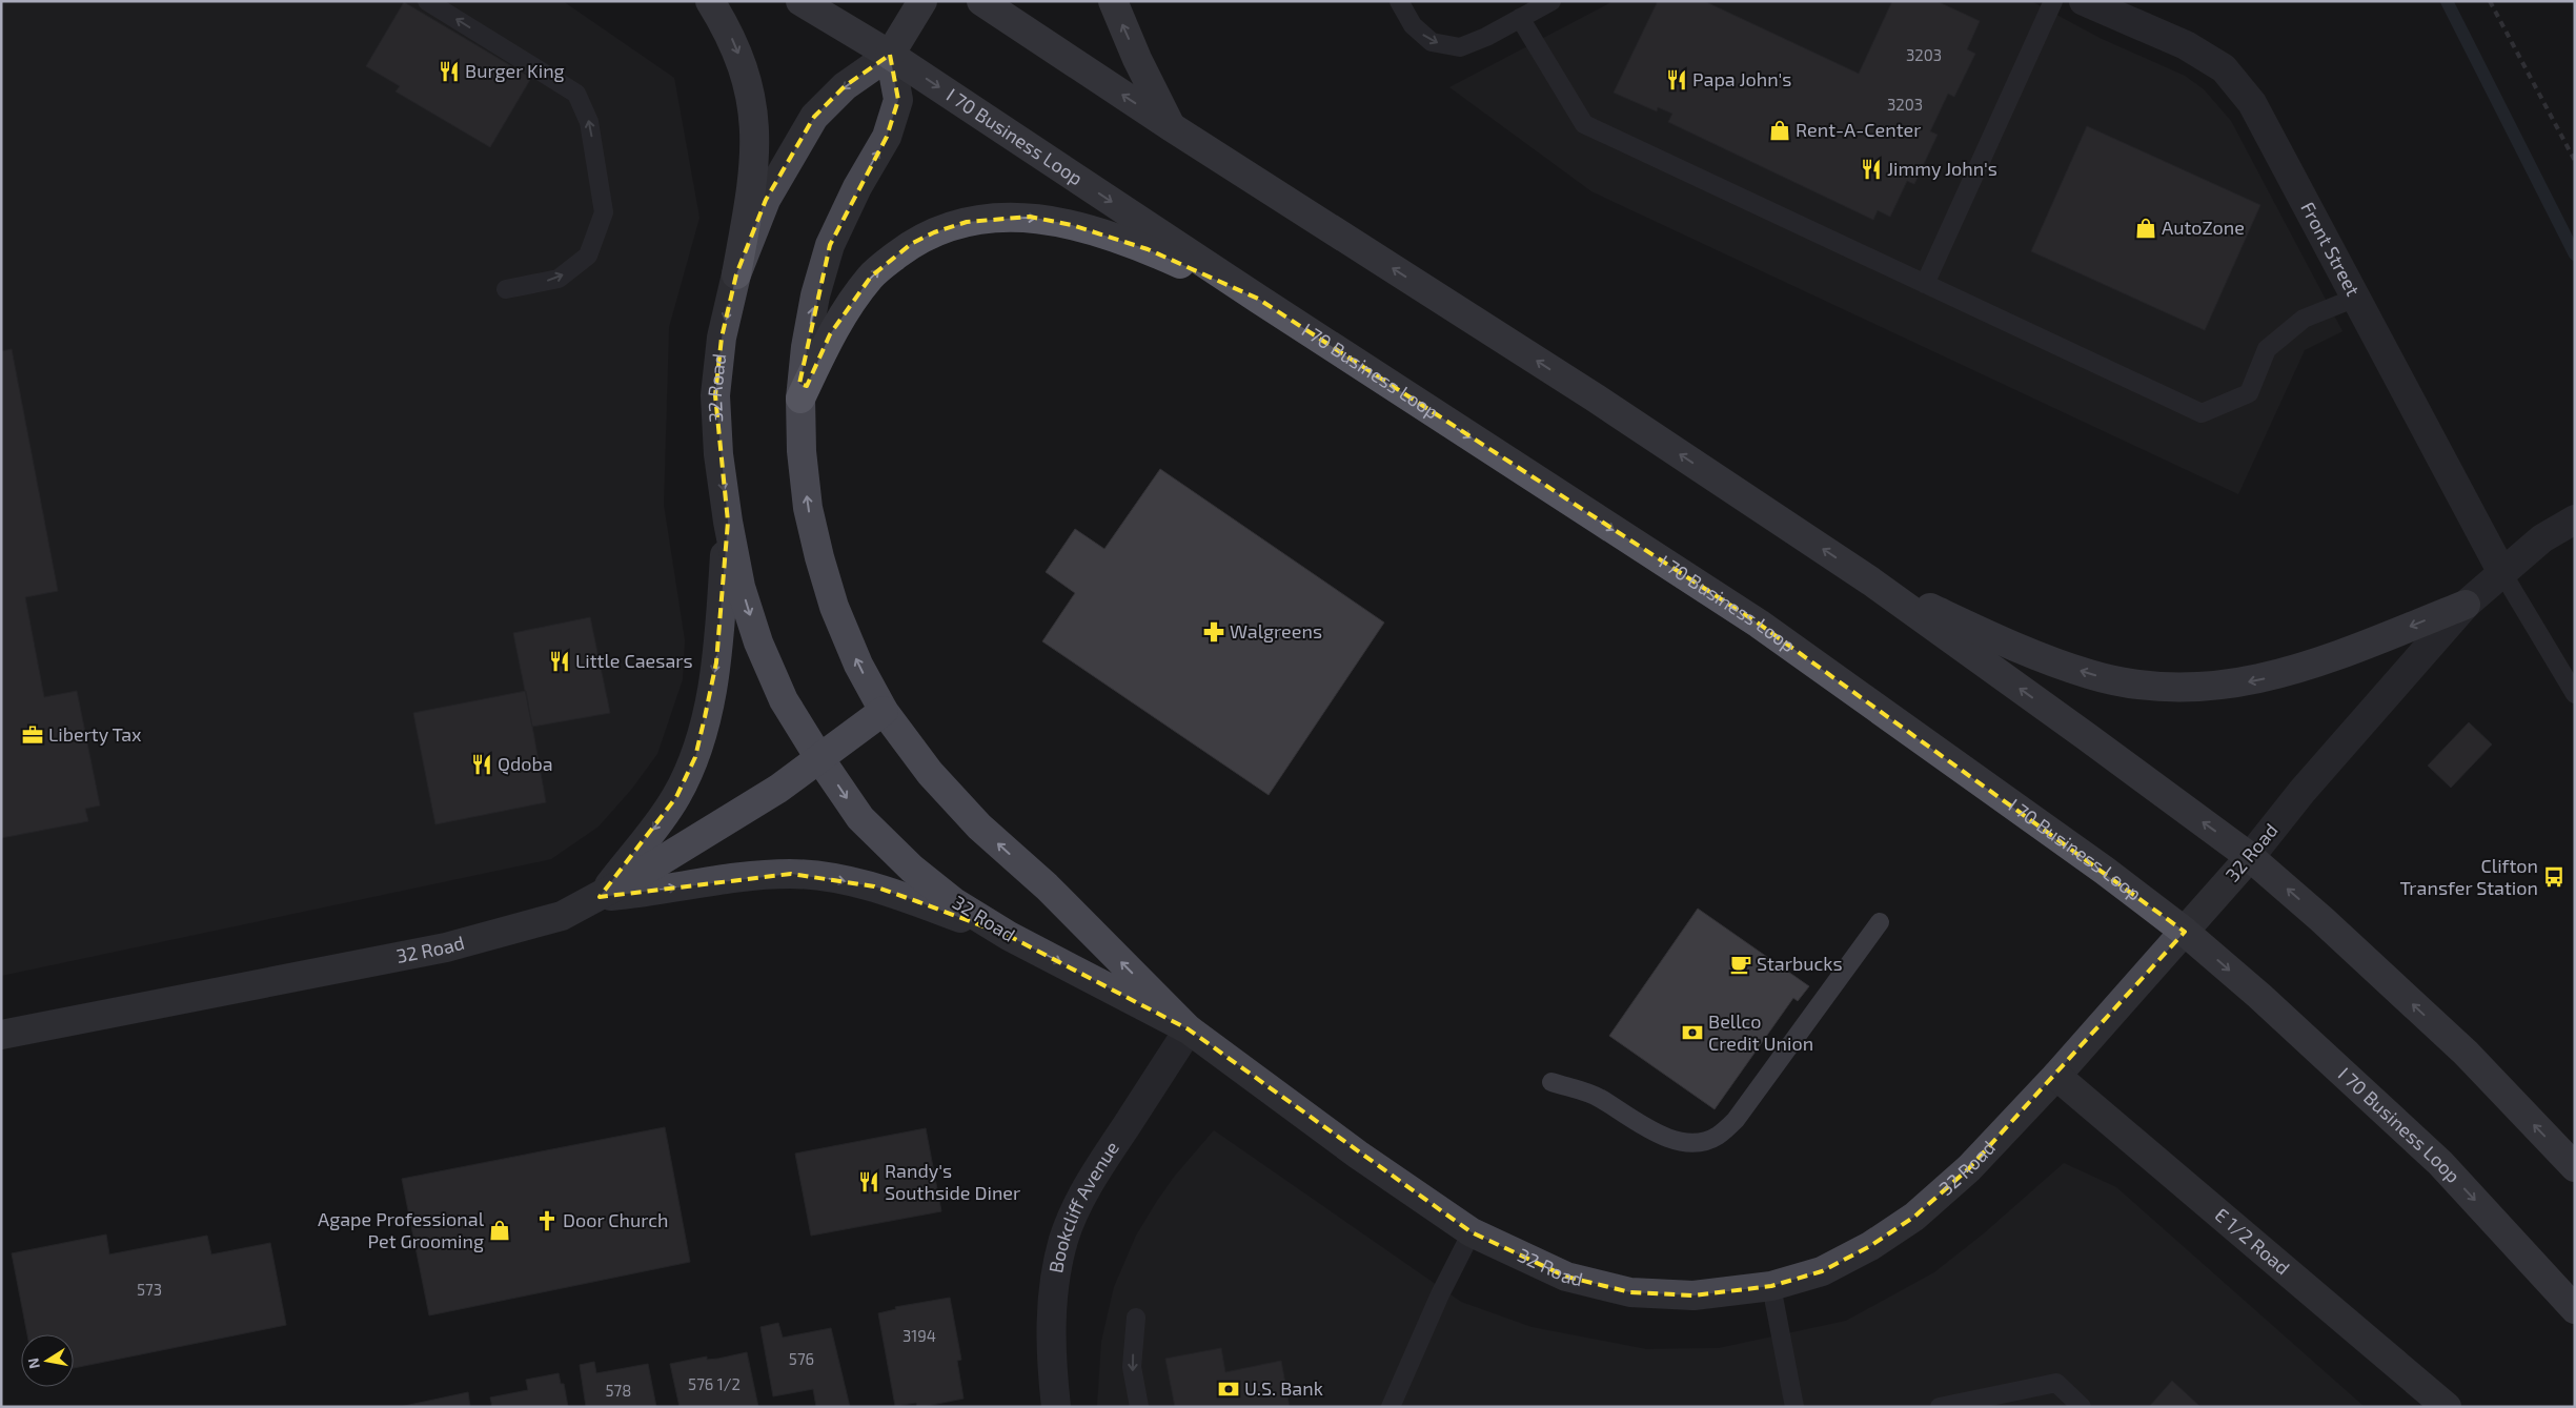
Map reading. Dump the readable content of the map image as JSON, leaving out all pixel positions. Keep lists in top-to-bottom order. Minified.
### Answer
{"streets":{"main road":["I 70 Business Loop","32 Road"],"street":["Front Street","Bookcliff Avenue","E 1/2 Road"]},"crossings":[["I 70 Business Loop","32 Road"],["Front Street","32 Road"],["32 Road","Bookcliff Avenue"],["32 Road","E 1/2 Road"]],"places":{"restaurant":["Burger King","Papa John's","Jimmy John's","Little Caesars","Qdoba","Randy's Southside Diner"],"shop":["Rent-A-Center","AutoZone","Agape Professional Pet Grooming"],"pharmacy":["Walgreens"],"office":["Liberty Tax"],"bus stop":["Clifton Transfer Station"],"cafe":["Starbucks"],"bank":["Bellco Credit Union","U.S. Bank"],"church":["Door Church"]},"house_numbers":["3203","3203","573","3194","576","576 1/2","578"],"north":"left"}
